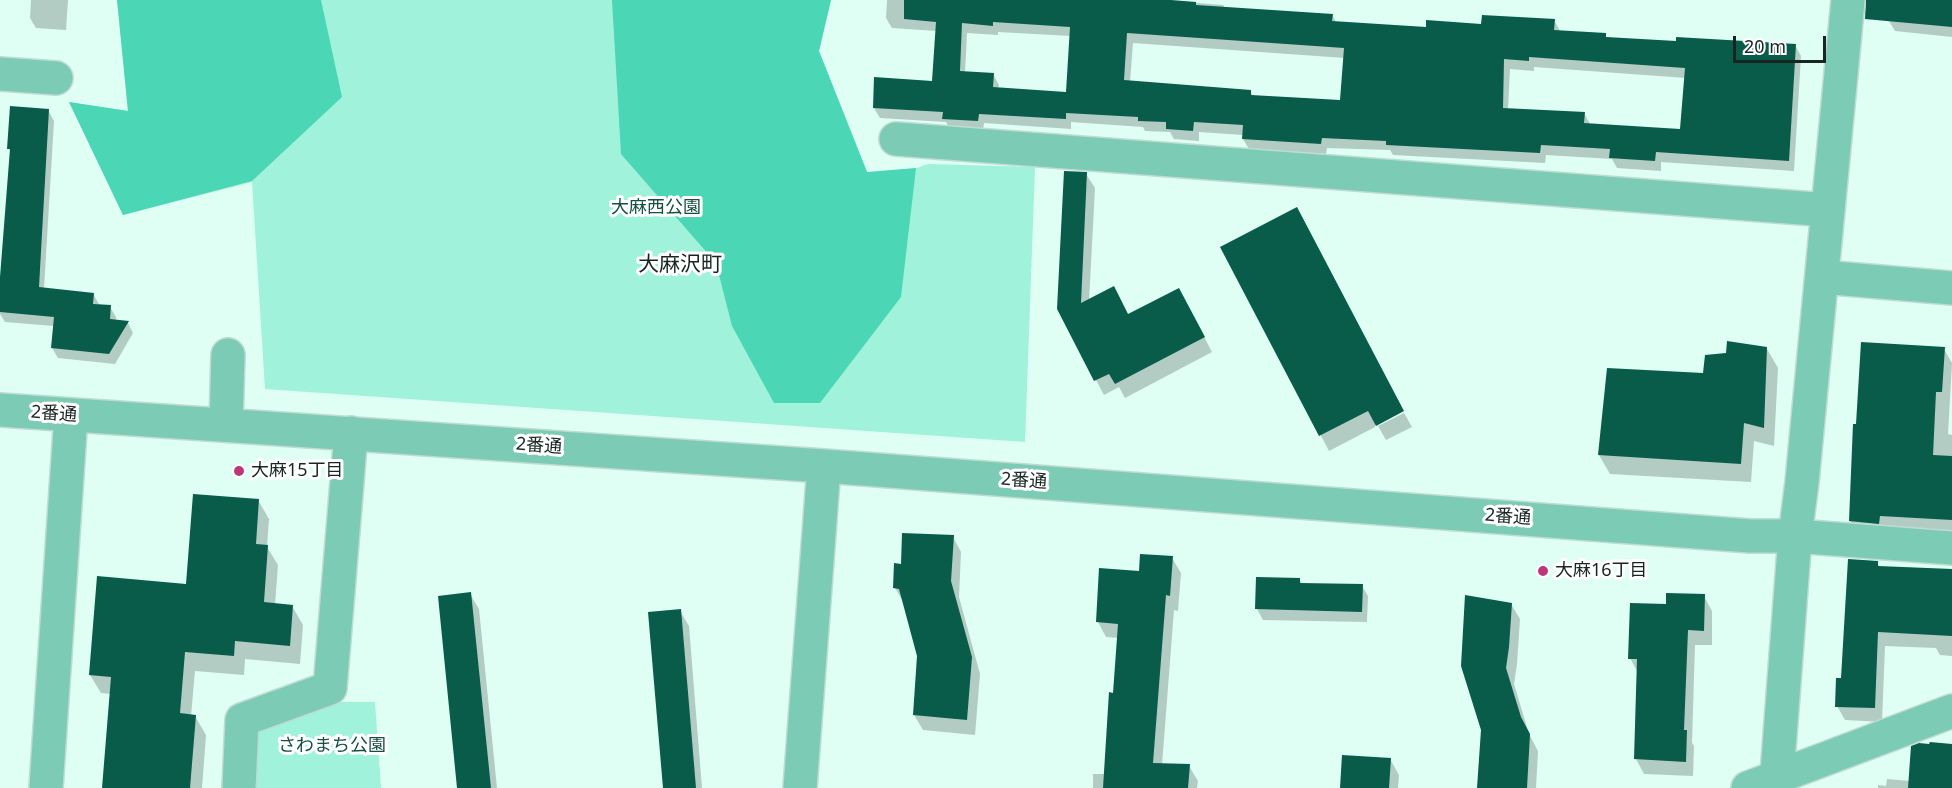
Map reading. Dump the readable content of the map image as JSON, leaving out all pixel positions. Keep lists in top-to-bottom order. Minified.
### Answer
{"streets":{"street":["2番通"]},"districts":["大麻沢町"],"parks":["大麻西公園","さわまち公園"],"places":["大麻15丁目","大麻16丁目"],"scale_bar":"20 m"}
